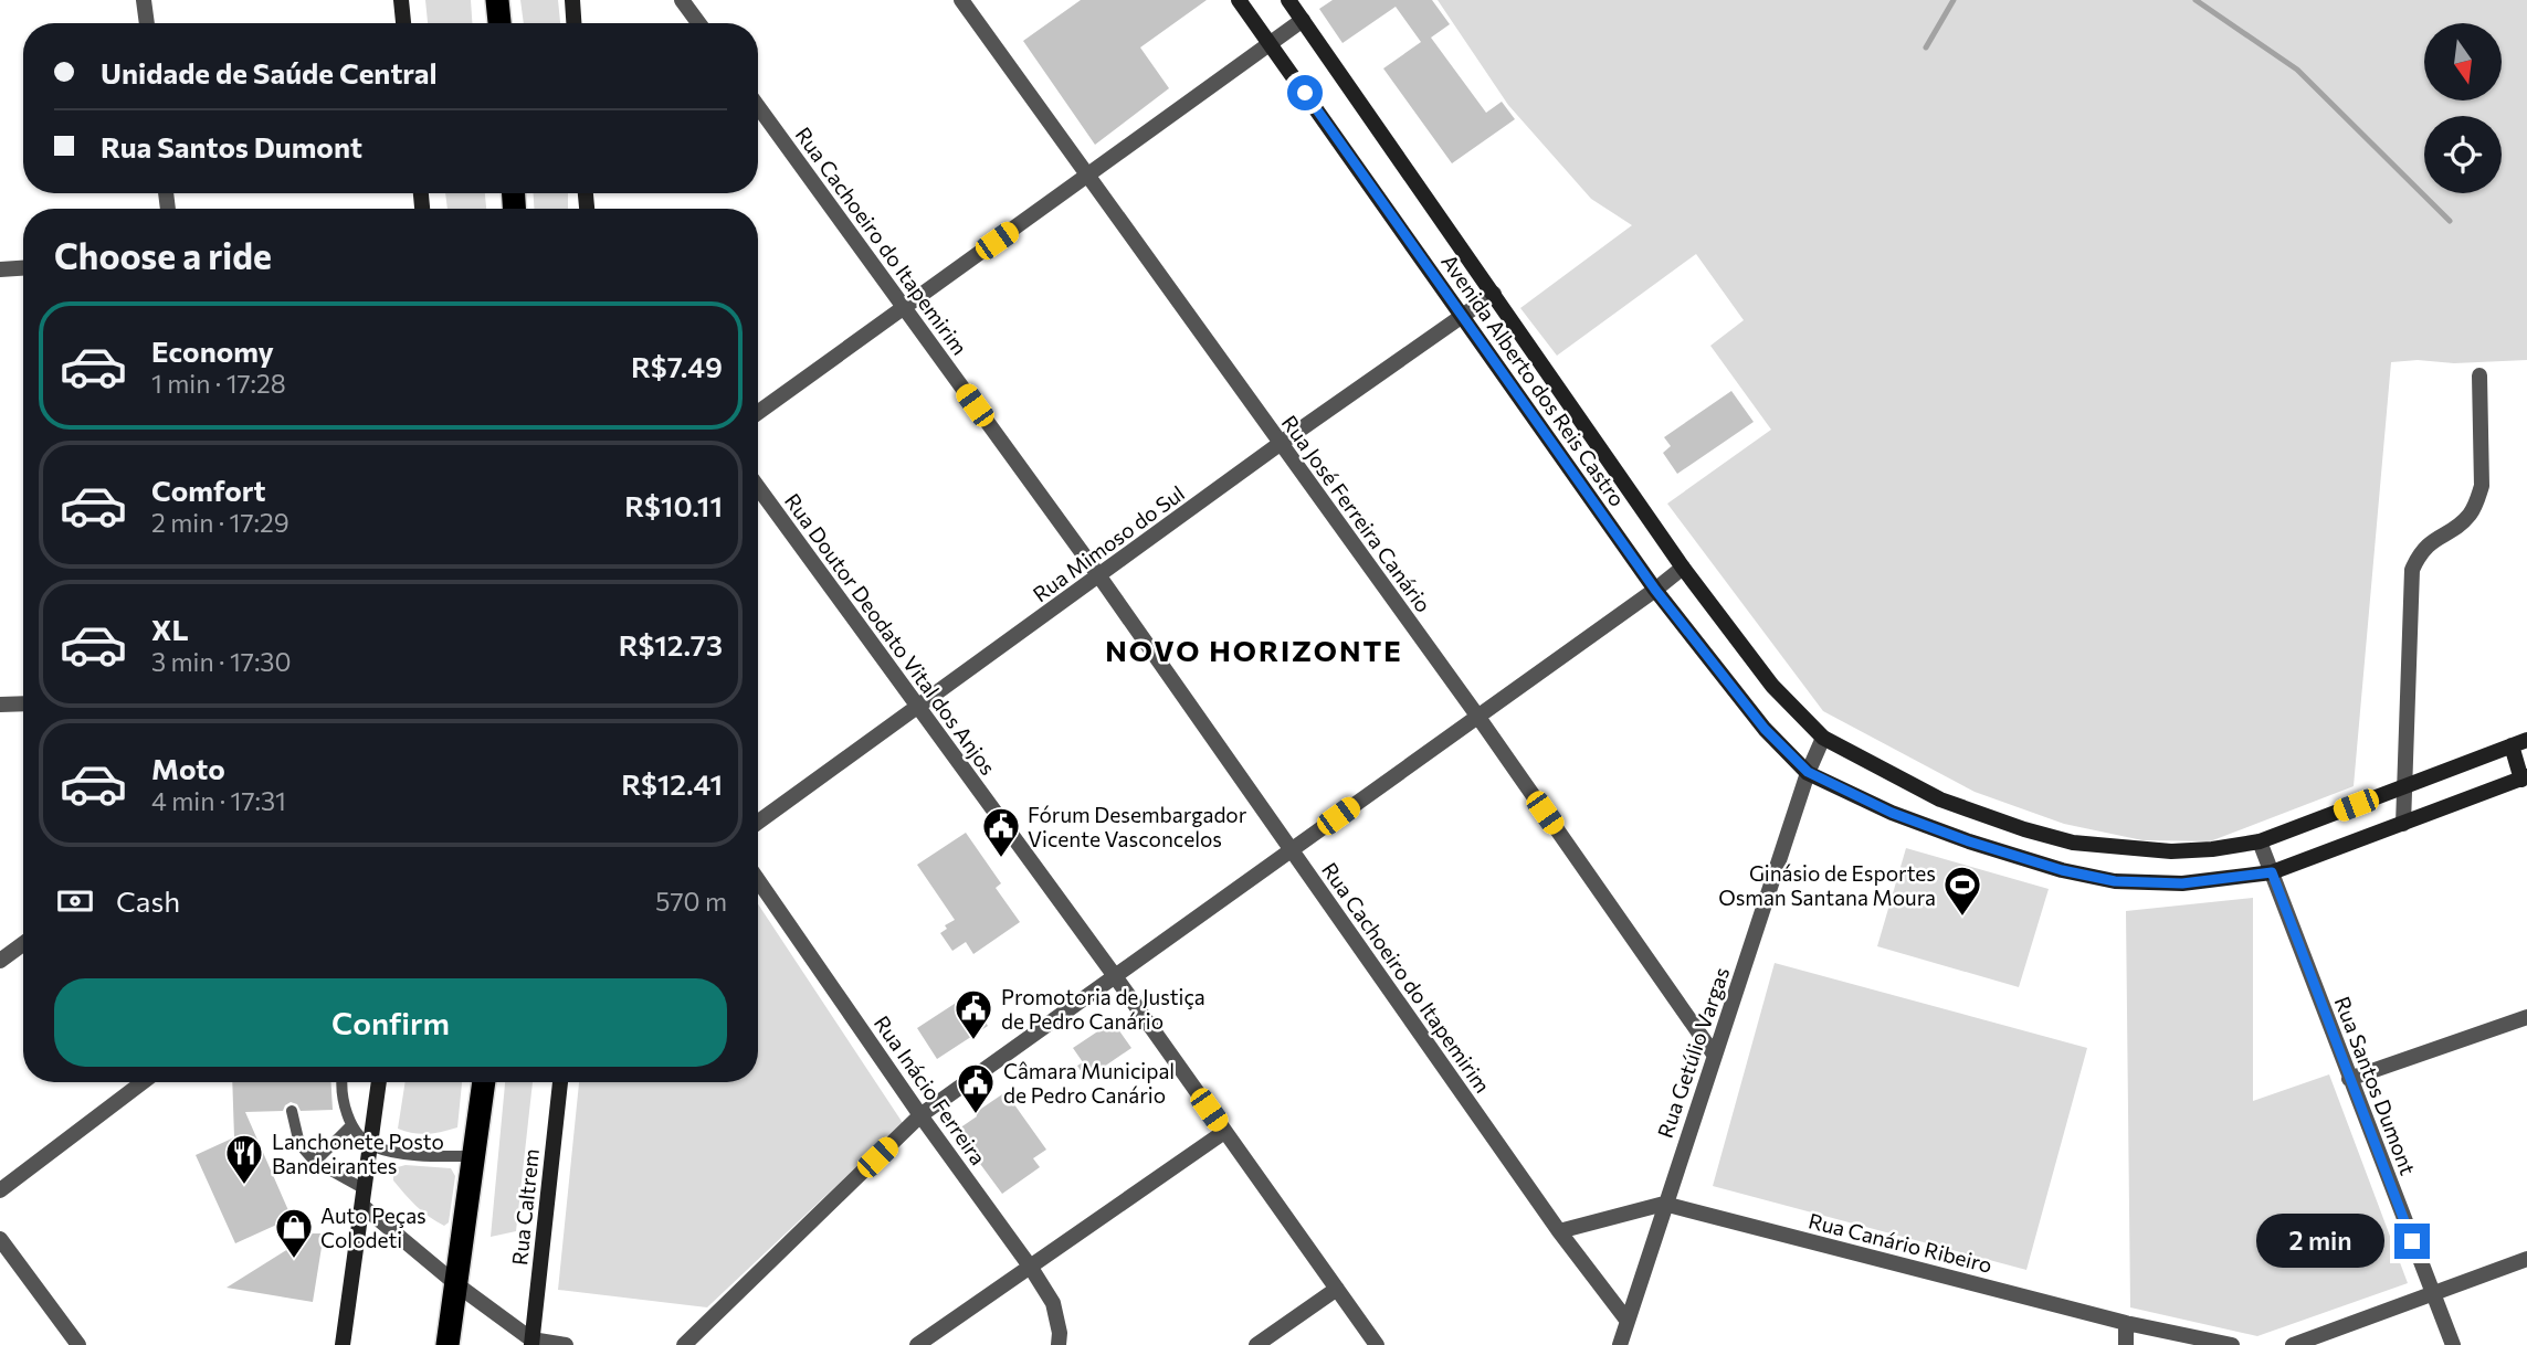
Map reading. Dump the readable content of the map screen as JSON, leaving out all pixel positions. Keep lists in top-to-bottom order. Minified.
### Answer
{"streets":{"main road":["Avenida Alberto dos Reis Castro","Rua Caltrem"],"street":["Rua Cachoeiro do Itapemirim","Rua José Ferreira Canário","Rua Mimoso do Sul","Rua Doutor Deodato Vital dos Anjos","Rua Getúlio Vargas","Rua Santos Dumont","Rua Inácio Ferreira","Rua Canário Ribeiro"]},"crossings":[["Rua Cachoeiro do Itapemirim","Rua Mimoso do Sul"],["Rua Cachoeiro do Itapemirim","Rua Getúlio Vargas"],["Rua Cachoeiro do Itapemirim","Rua Canário Ribeiro"],["Avenida Alberto dos Reis Castro","Rua Mimoso do Sul"],["Avenida Alberto dos Reis Castro","Rua Getúlio Vargas"],["Avenida Alberto dos Reis Castro","Rua Santos Dumont"],["Rua José Ferreira Canário","Rua Mimoso do Sul"],["Rua José Ferreira Canário","Rua Getúlio Vargas"],["Rua Mimoso do Sul","Rua Doutor Deodato Vital dos Anjos"],["Rua Getúlio Vargas","Rua Canário Ribeiro"]],"districts":["NOVO HORIZONTE"],"places":{"public building":["Fórum Desembargador Vicente Vasconcelos","Promotoria de Justiça de Pedro Canário","Câmara Municipal de Pedro Canário"],"sports":["Ginásio de Esportes Osman Santana Moura"],"restaurant":["Lanchonete Posto Bandeirantes"],"shop":["Auto Peças Colodeti"]},"north":"bottom","page":{"banner":["Unidade de Saúde Central","Rua Santos Dumont"],"heading":"Choose a ride","list":[{"name":"Economy","note":"1 min · 17:28","value":"R$7.49"},{"name":"Comfort","note":"2 min · 17:29","value":"R$10.11"},{"name":"XL","note":"3 min · 17:30","value":"R$12.73"},{"name":"Moto","note":"4 min · 17:31","value":"R$12.41"}],"pay":["Cash","570 m"],"buttons":"Confirm","bubble":"2 min"}}
